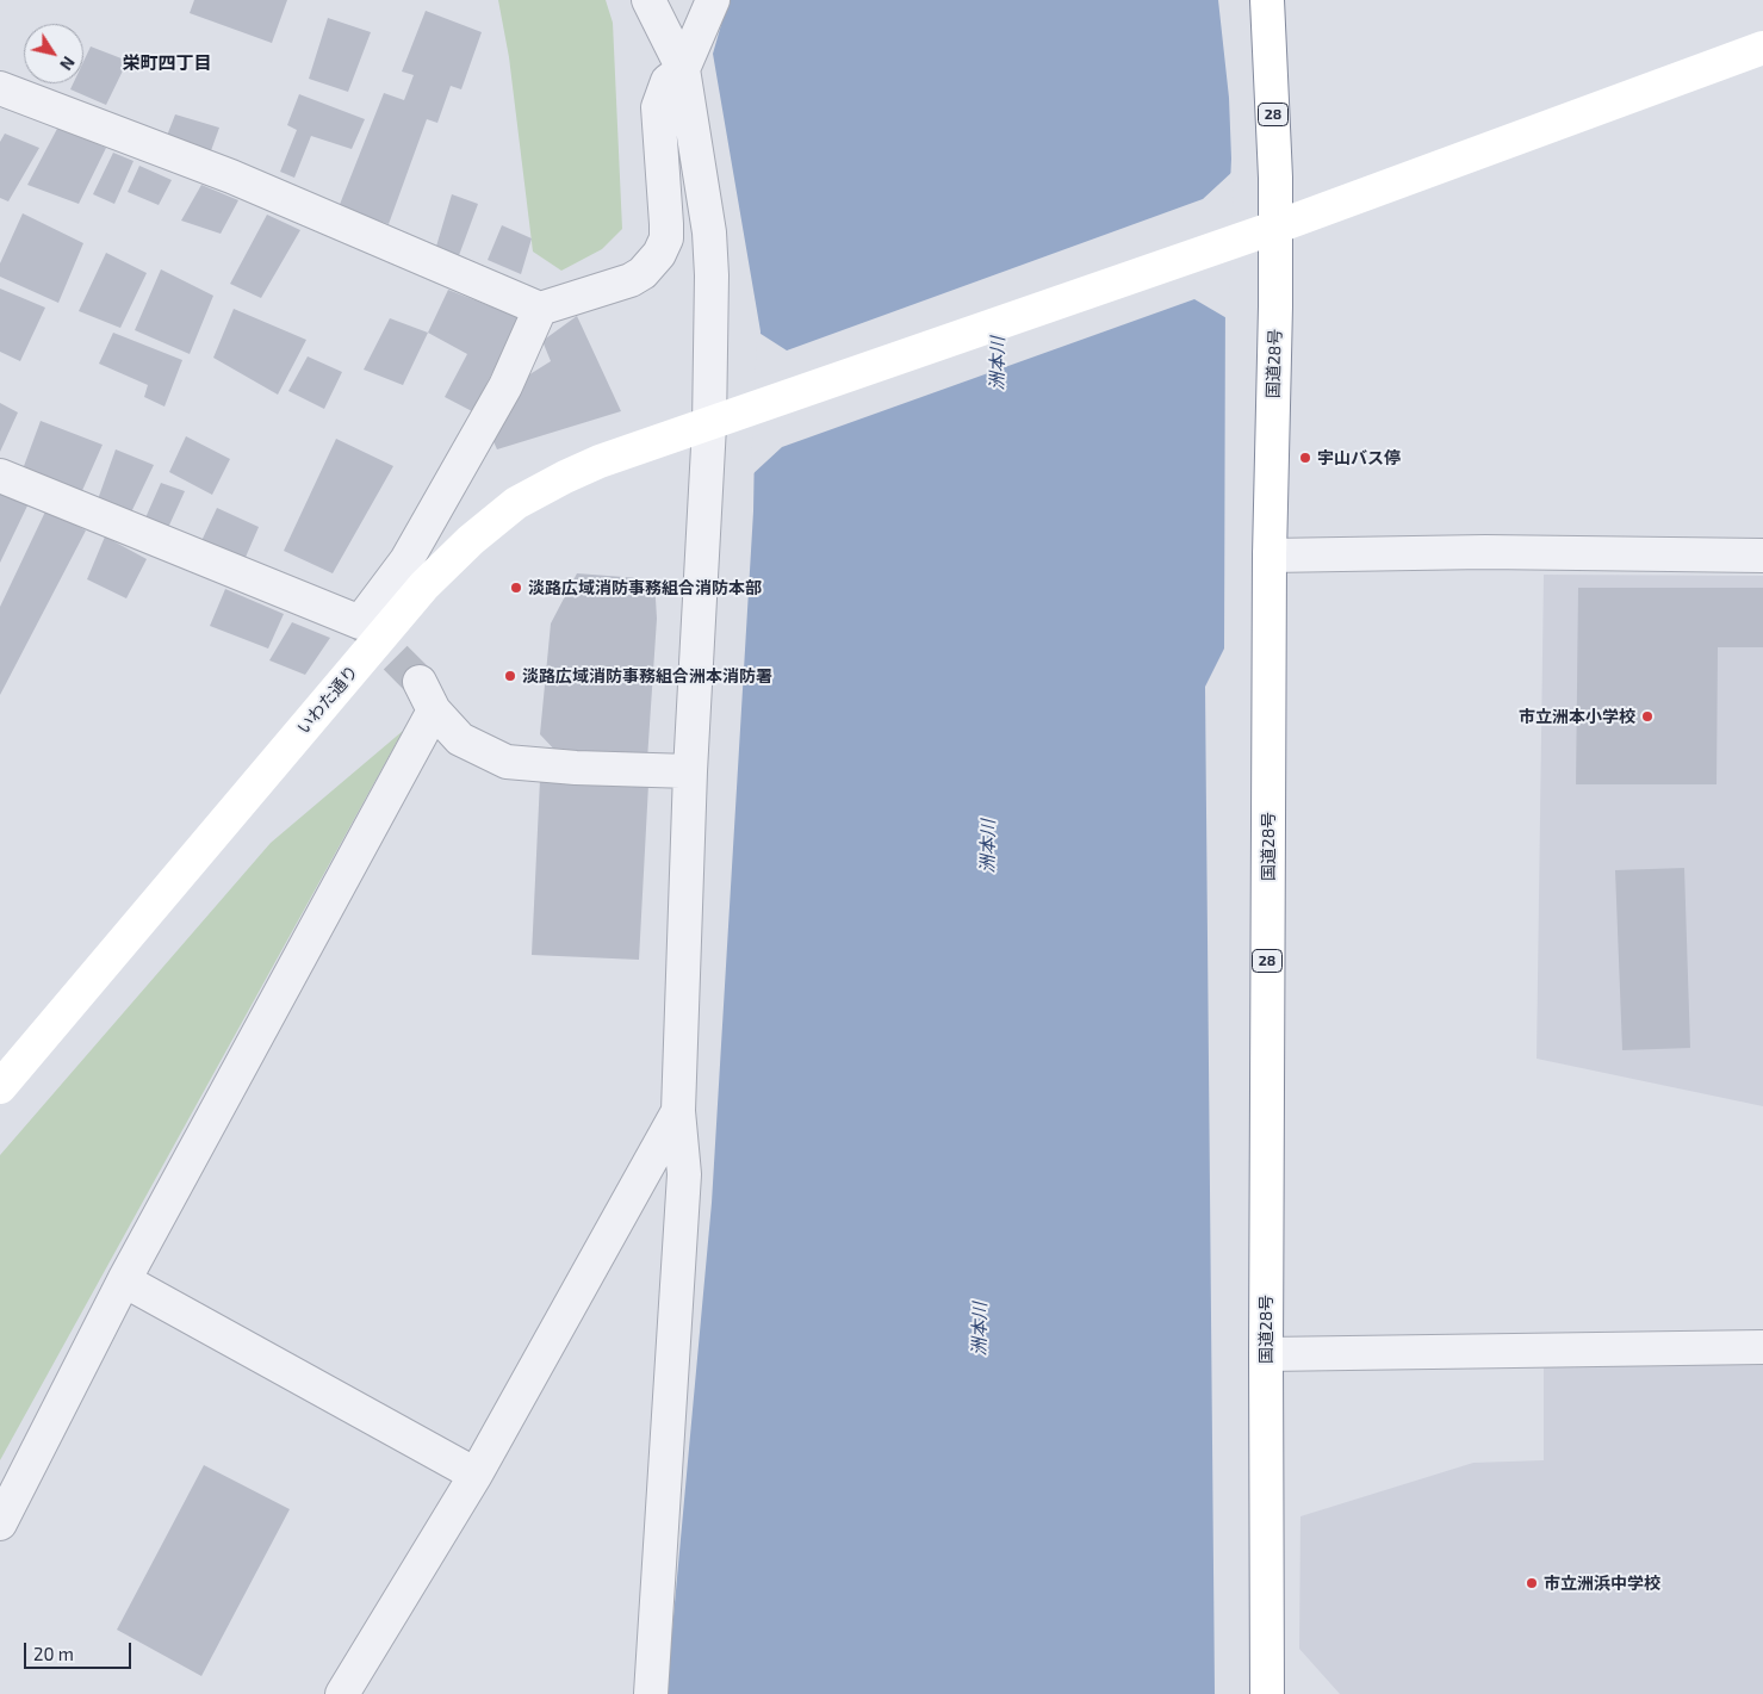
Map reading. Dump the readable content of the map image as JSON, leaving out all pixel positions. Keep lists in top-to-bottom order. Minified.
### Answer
{"streets":{"main road":["28","国道28号","いわた通り"]},"crossings":[["国道28号","いわた通り"]],"districts":["栄町四丁目"],"water":["洲本川"],"places":["宇山バス停","淡路広域消防事務組合消防本部","淡路広域消防事務組合洲本消防署","市立洲本小学校","市立洲浜中学校"],"scale_bar":"20 m","north":"bottom right"}
